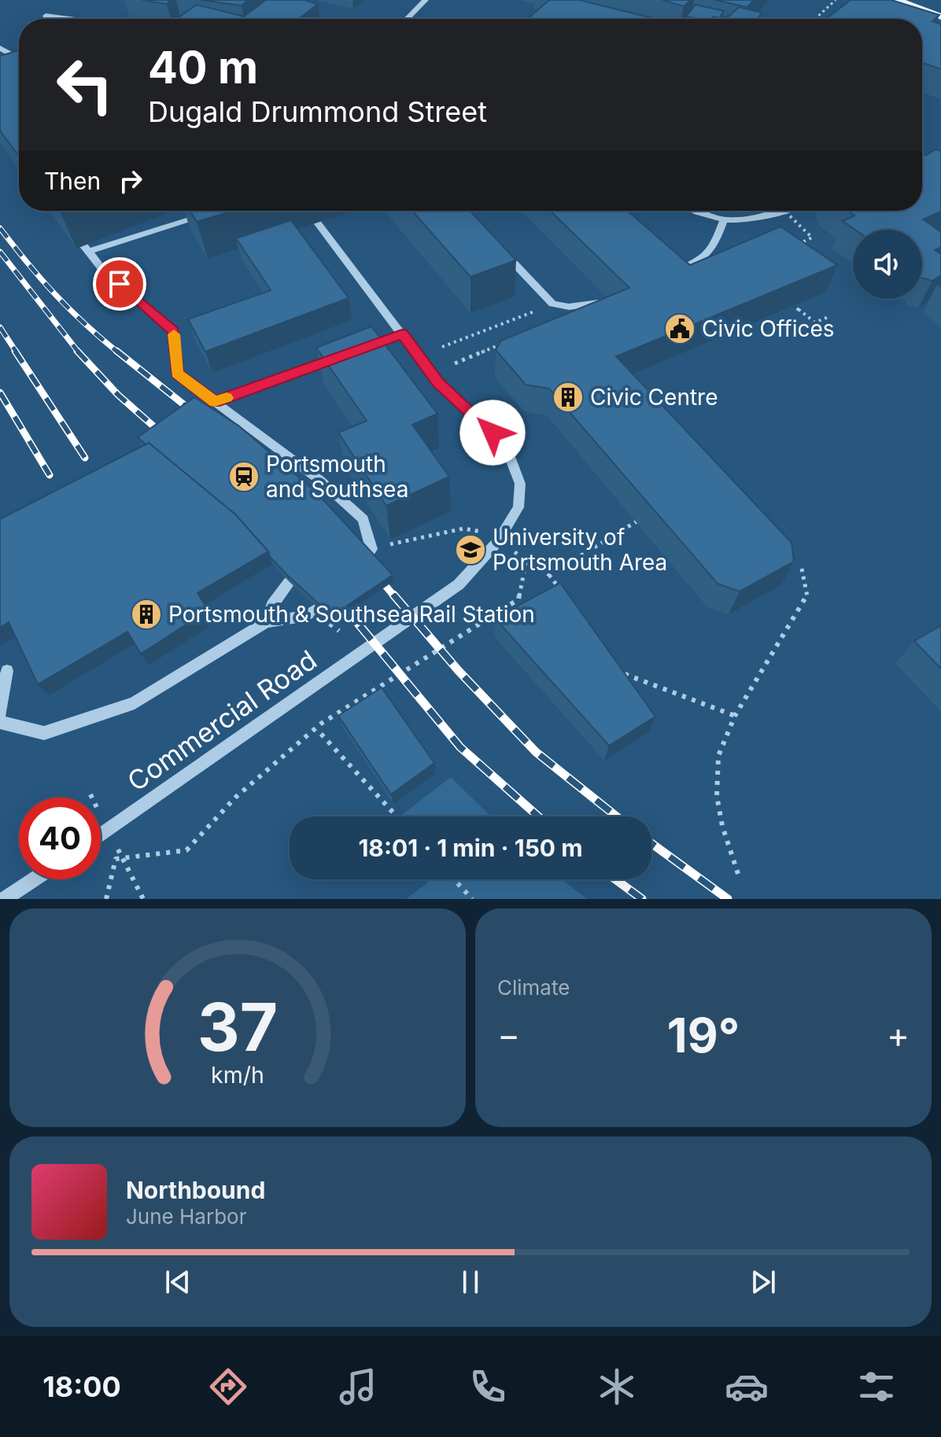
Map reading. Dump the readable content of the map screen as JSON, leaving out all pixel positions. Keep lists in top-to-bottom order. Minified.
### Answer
{"streets":{"street":["Commercial Road"]},"places":{"public building":["Civic Offices"],"building":["Civic Centre","Portsmouth & Southsea Rail Station"],"station":["Portsmouth and Southsea"],"school or university":["University of Portsmouth Area"]},"page":{"turn":["40 m","Dugald Drummond Street"],"then":"Then","limit":"40","trip":"18:01 · 1 min · 150 m","tile":"Climate","heat":["−","19°","+"],"song":["Northbound","June Harbor"],"tabs":"18:00","gauge":["37","km/h"]}}
